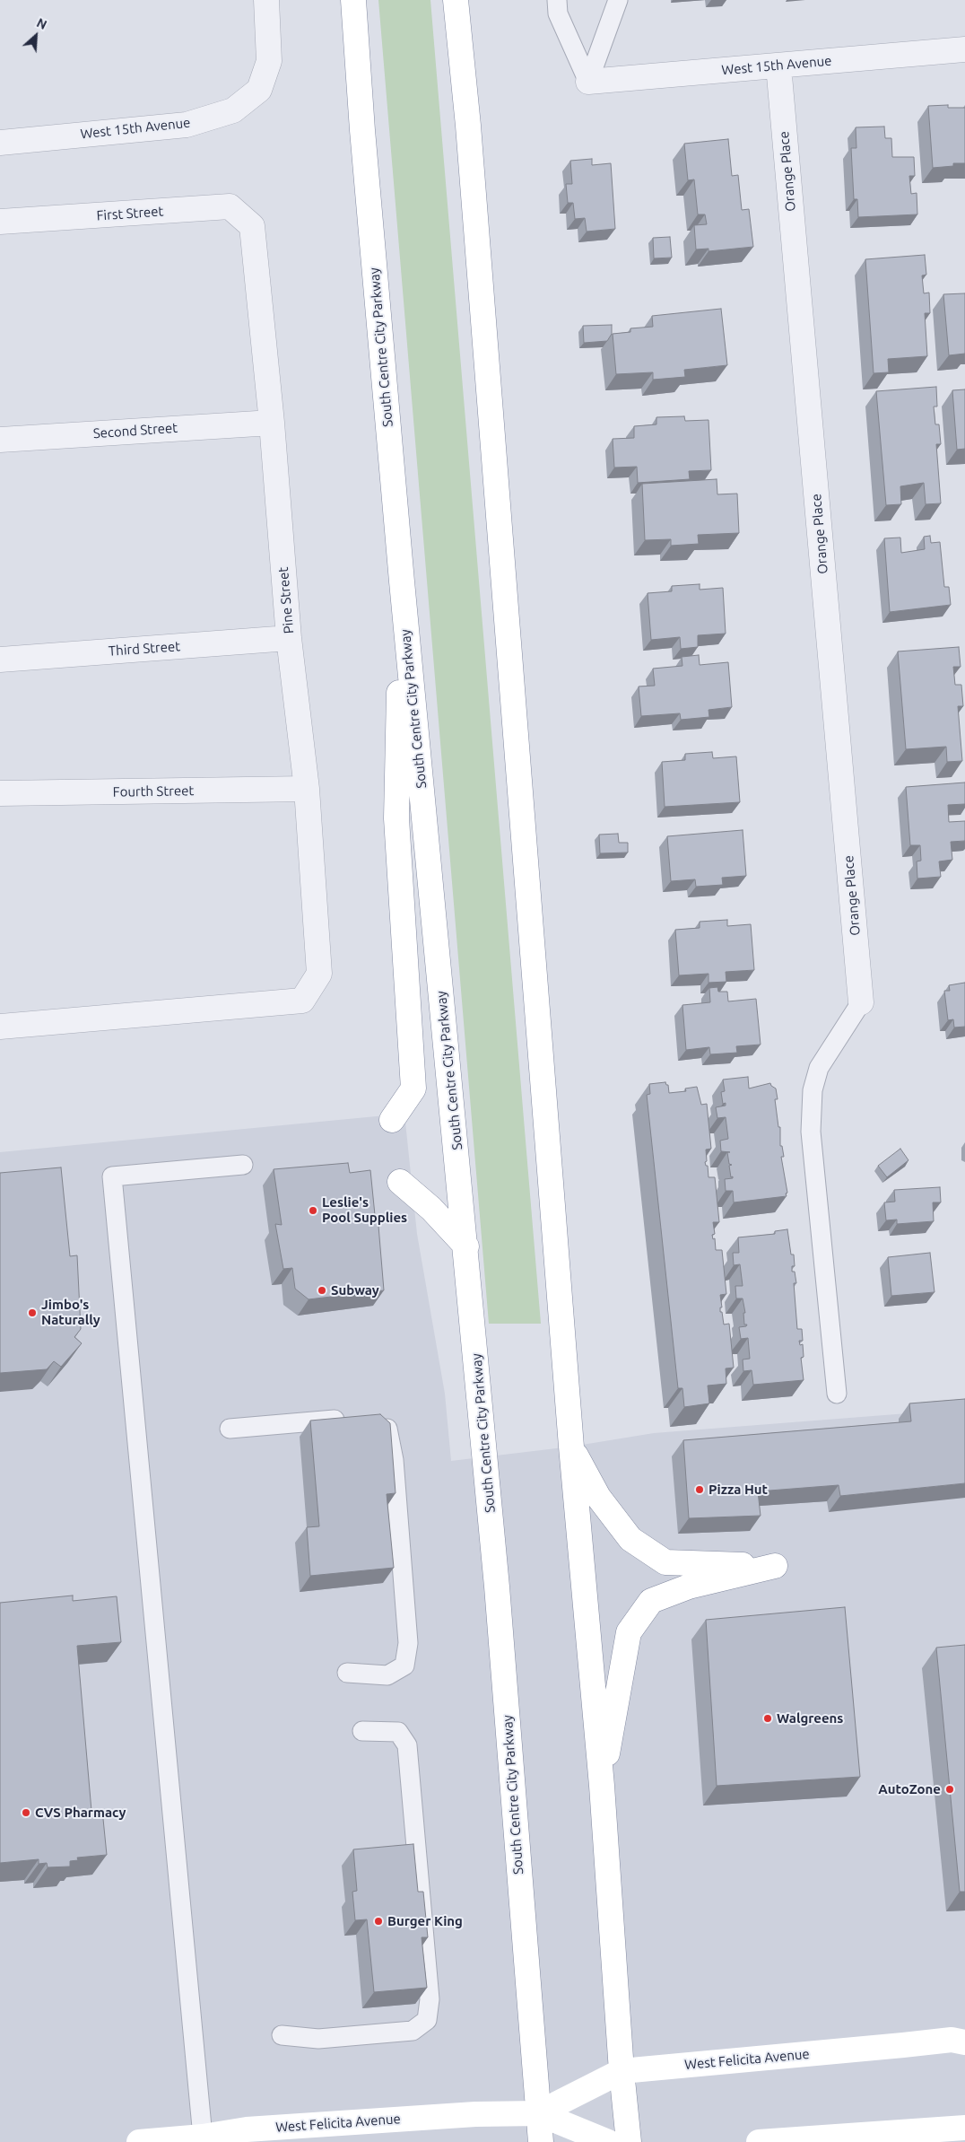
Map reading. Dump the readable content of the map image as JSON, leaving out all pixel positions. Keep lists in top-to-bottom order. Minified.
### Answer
{"streets":{"main road":["South Centre City Parkway","West Felicita Avenue"],"street":["West 15th Avenue","Orange Place","First Street","Second Street","Pine Street","Third Street","Fourth Street"]},"crossings":[["West 15th Avenue","Orange Place"],["First Street","Pine Street"],["South Centre City Parkway","West Felicita Avenue"],["Second Street","Pine Street"],["Pine Street","Third Street"],["Pine Street","Fourth Street"]],"places":["Leslie's Pool Supplies","Subway","Jimbo's Naturally","Pizza Hut","Walgreens","AutoZone","CVS Pharmacy","Burger King"],"north":"top right"}
